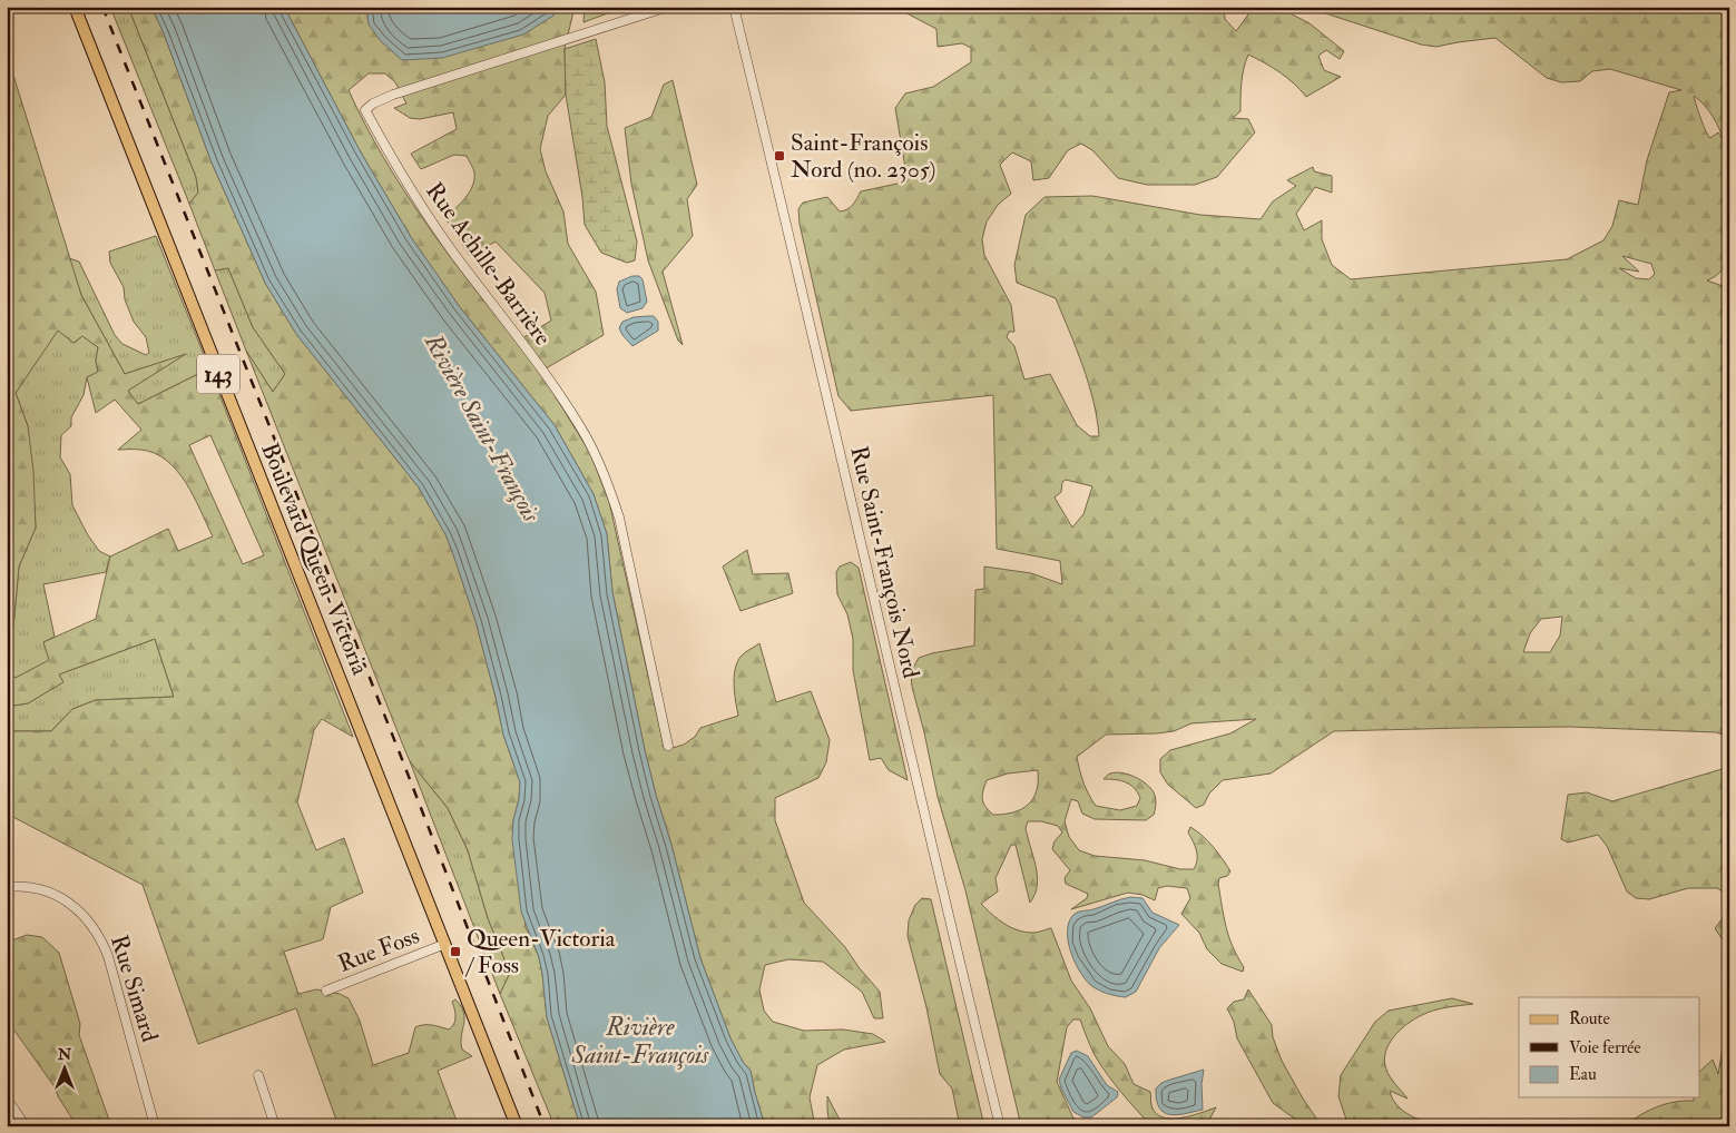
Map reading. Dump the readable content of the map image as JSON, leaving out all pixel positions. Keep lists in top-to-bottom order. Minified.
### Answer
{"streets":{"main road":["143","Boulevard Queen-Victoria"],"street":["Rue Achille-Barrière","Rue Saint-François Nord","Rue Foss","Rue Simard"]},"crossings":[["Boulevard Queen-Victoria","Rue Foss"]],"water":["Rivière Saint-François"],"places":{"transit":["Saint-François Nord (no. 2305)","Queen-Victoria / Foss"]},"legend":["Route","Voie ferrée","Eau"],"north":"top"}
